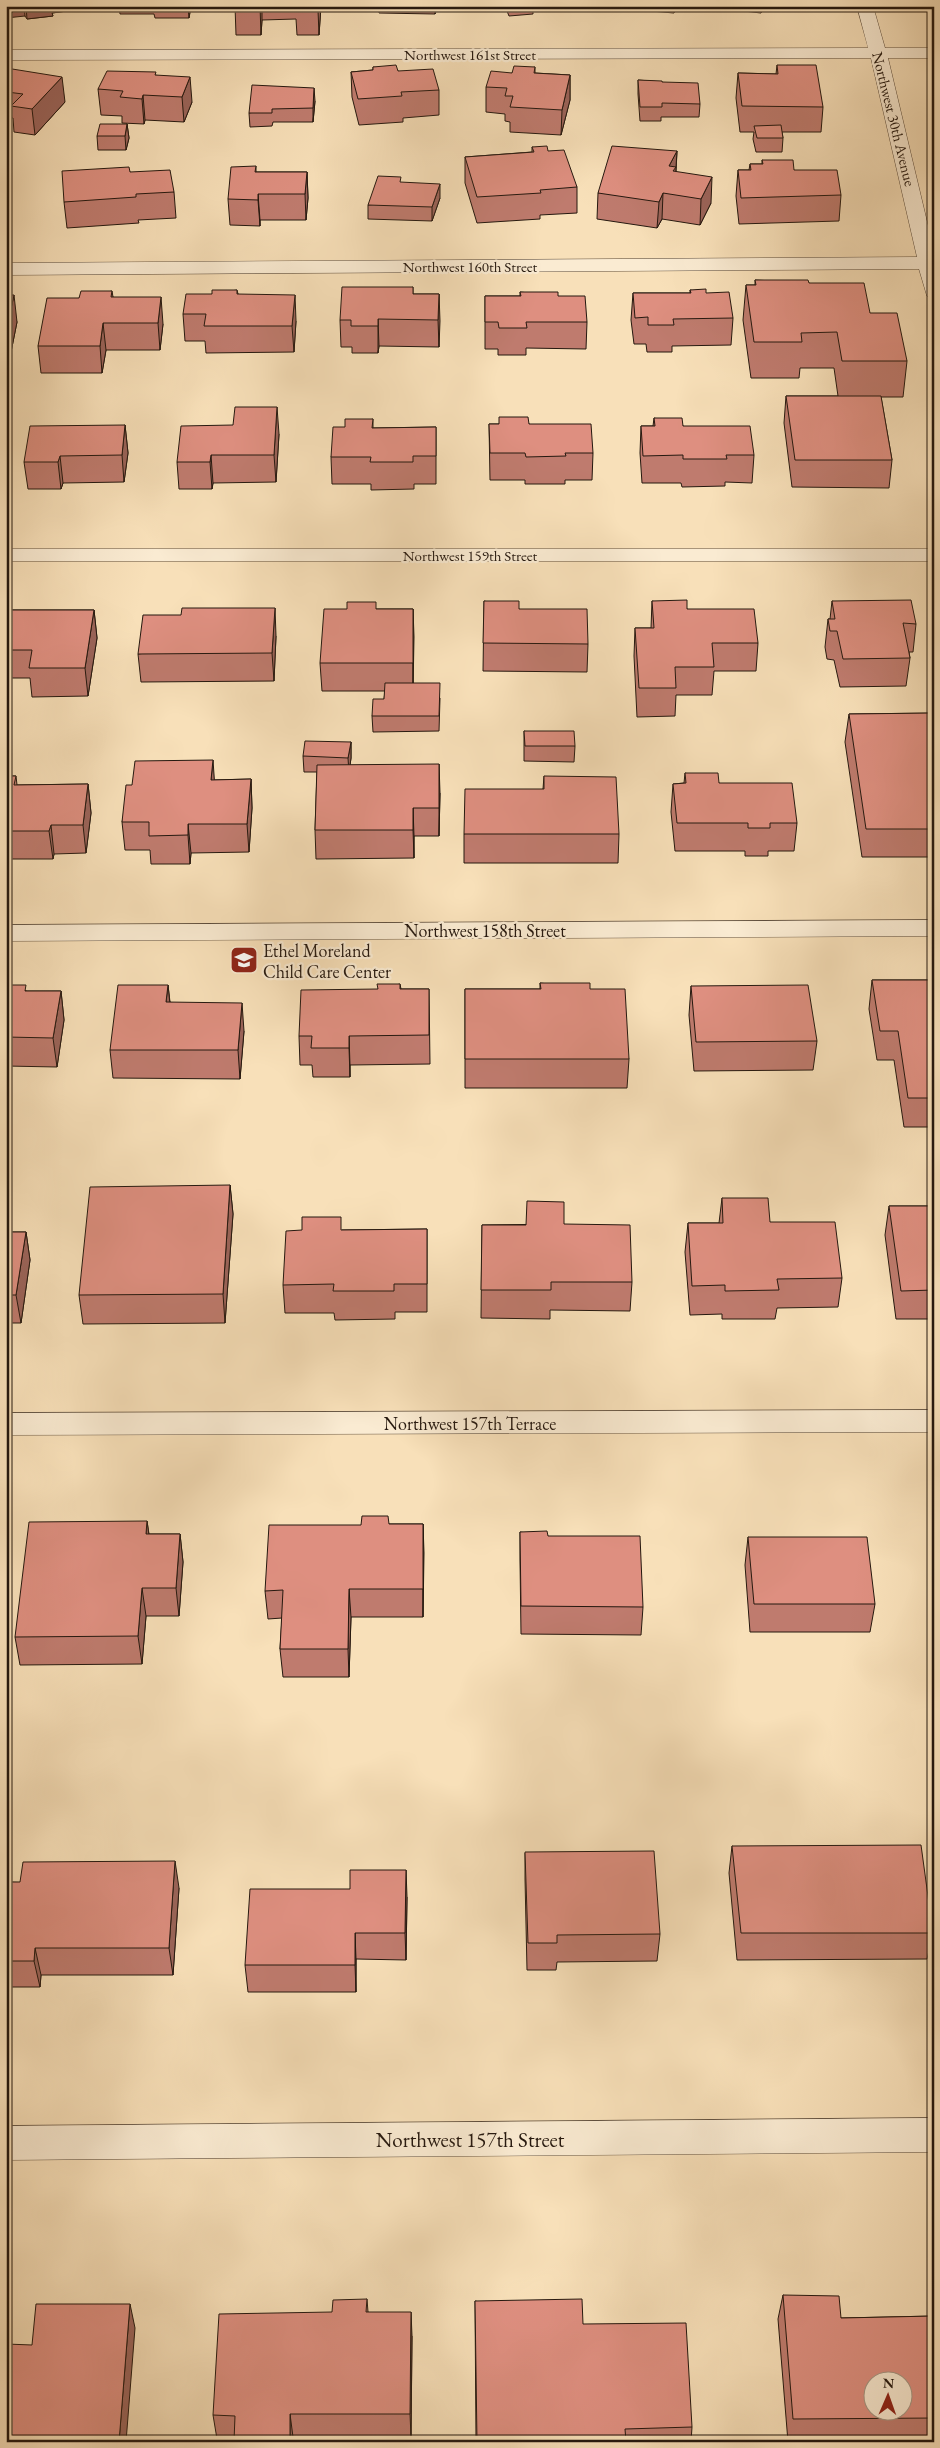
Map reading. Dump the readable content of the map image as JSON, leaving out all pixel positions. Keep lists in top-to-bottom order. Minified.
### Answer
{"streets":{"street":["Northwest 161st Street","Northwest 30th Avenue","Northwest 160th Street","Northwest 159th Street","Northwest 158th Street","Northwest 157th Terrace","Northwest 157th Street"]},"crossings":[["Northwest 161st Street","Northwest 30th Avenue"],["Northwest 30th Avenue","Northwest 160th Street"]],"places":{"school or university":["Ethel Moreland Child Care Center"]},"north":"top"}
